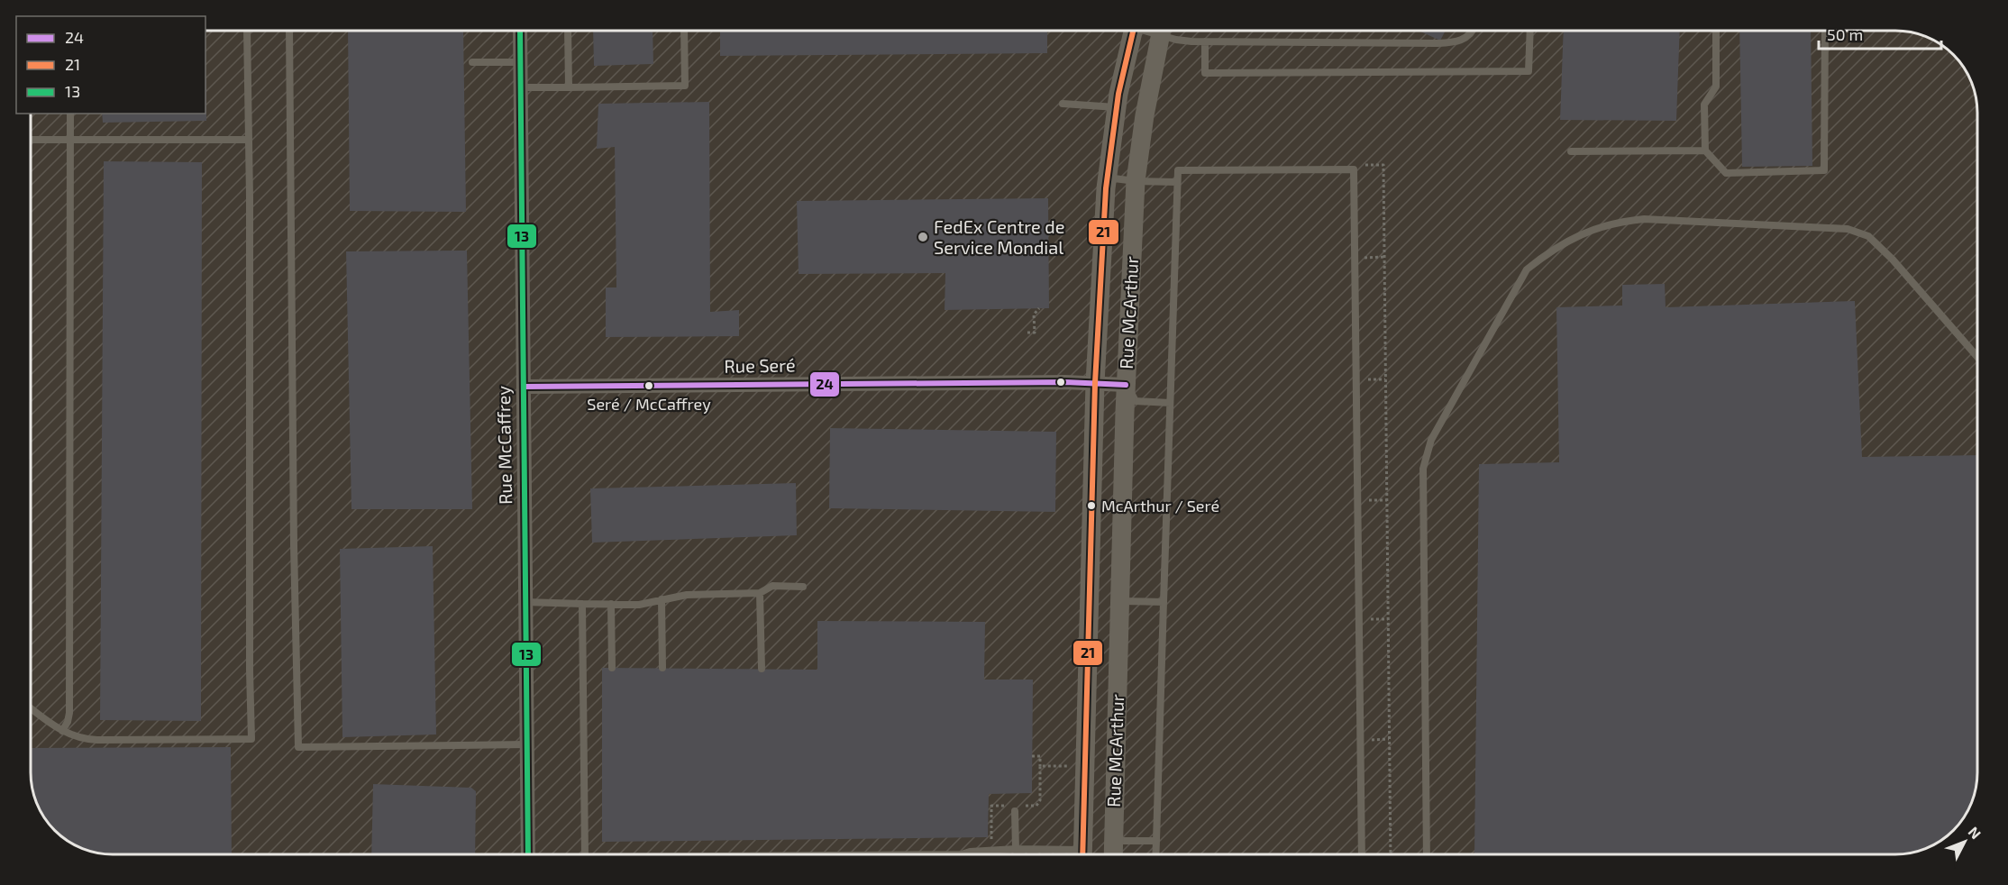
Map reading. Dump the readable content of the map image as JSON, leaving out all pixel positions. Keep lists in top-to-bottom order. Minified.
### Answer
{"streets":{"street":["Rue McArthur","Rue Seré","Rue McCaffrey"]},"crossings":[["Rue McArthur","Rue Seré"],["Rue Seré","Rue McCaffrey"]],"places":["FedEx Centre de Service Mondial","Seré / McCaffrey","McArthur / Seré"],"lines":["transit line 21","transit line 13","transit line 24"],"legend":["24","21","13"],"scale_bar":"50 m","north":"top right"}
